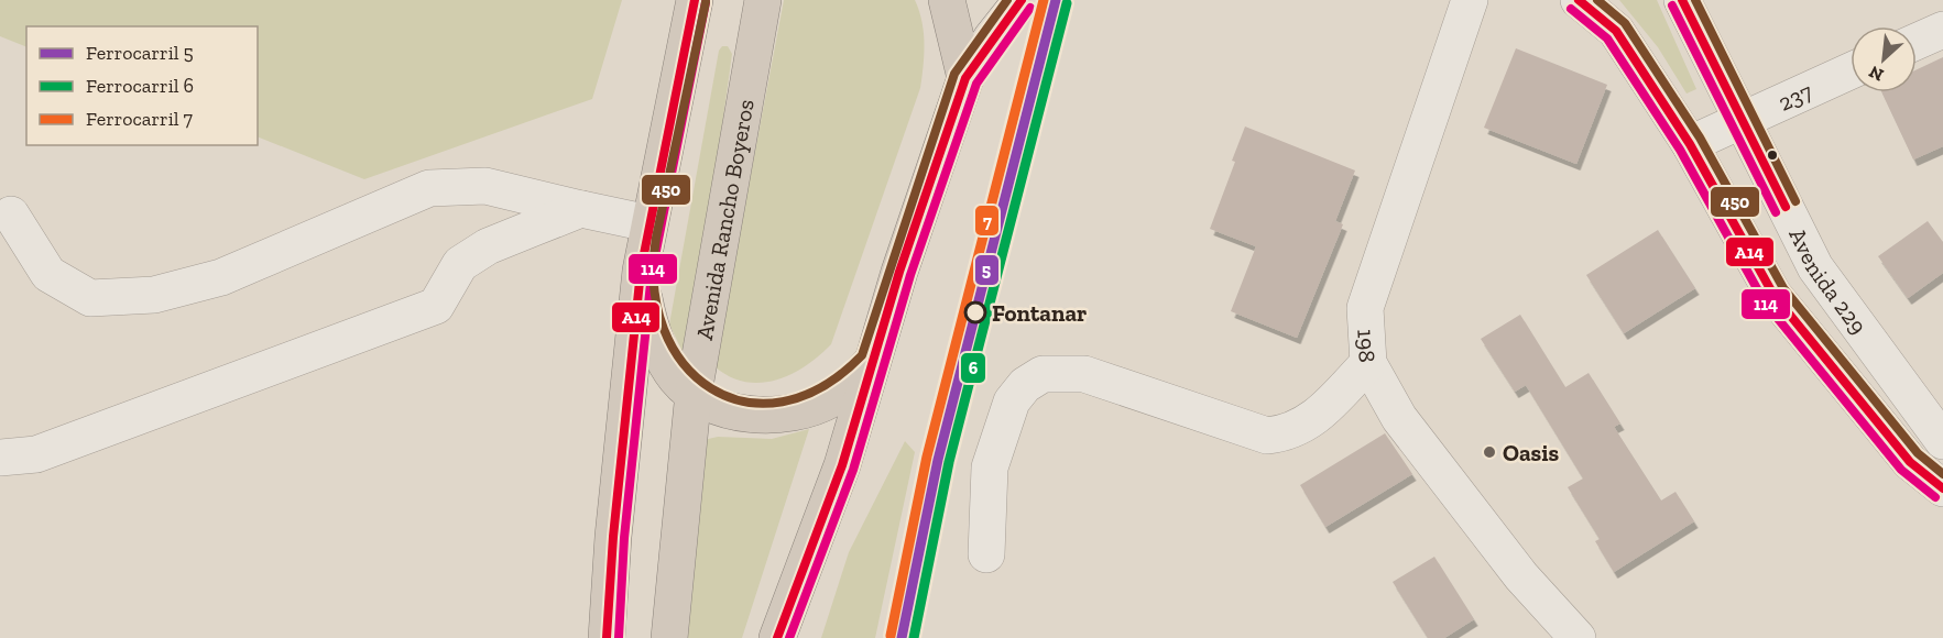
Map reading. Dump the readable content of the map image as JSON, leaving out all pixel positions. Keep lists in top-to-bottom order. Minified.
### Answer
{"streets":{"highway":["Avenida Rancho Boyeros"],"street":["237","Avenida 229","198"]},"crossings":[["237","Avenida 229"]],"places":["Fontanar","Oasis"],"lines":["rail line 5","rail line 7","transit line A14","transit line 450","transit line 114","rail line 6"],"legend":["Ferrocarril 5","Ferrocarril 6","Ferrocarril 7"],"north":"bottom left"}
